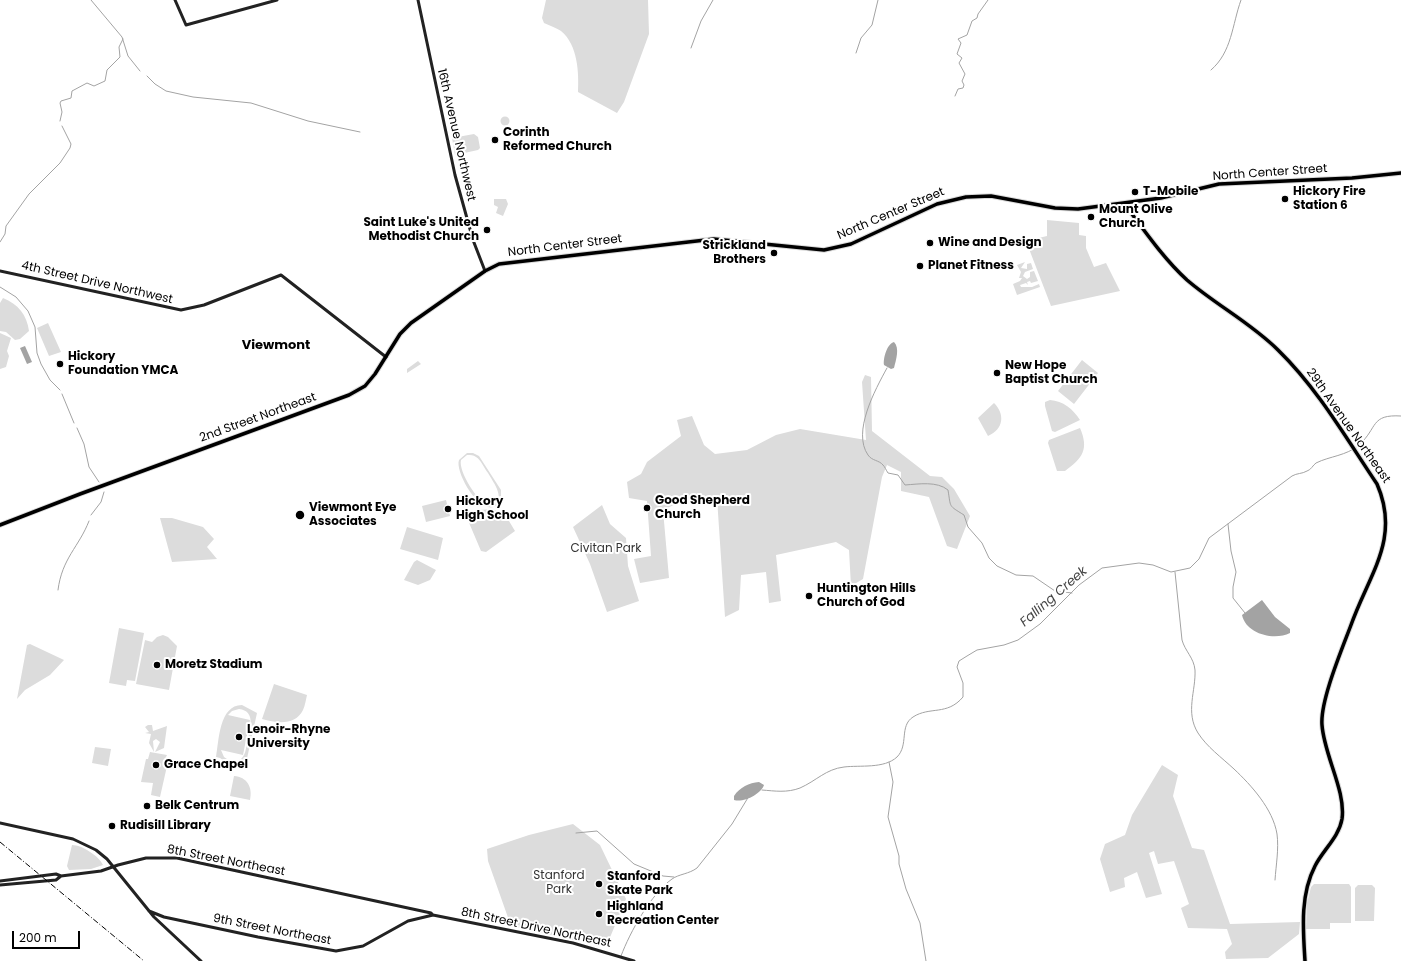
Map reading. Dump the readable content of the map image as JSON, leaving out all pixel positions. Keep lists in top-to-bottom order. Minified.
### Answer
{"streets":{"main road":["16th Avenue Northwest","North Center Street","4th Street Drive Northwest","2nd Street Northeast","29th Avenue Northeast","8th Street Northeast","8th Street Drive Northeast","9th Street Northeast"]},"crossings":[["16th Avenue Northwest","North Center Street"],["16th Avenue Northwest","2nd Street Northeast"],["North Center Street","2nd Street Northeast"],["North Center Street","29th Avenue Northeast"],["4th Street Drive Northwest","2nd Street Northeast"],["8th Street Northeast","8th Street Drive Northeast"],["8th Street Northeast","9th Street Northeast"],["8th Street Drive Northeast","9th Street Northeast"]],"districts":["Viewmont"],"water":["Falling Creek"],"parks":["Civitan Park","Stanford Park"],"places":["Corinth Reformed Church","T-Mobile","Hickory Fire Station 6","Mount Olive Church","Saint Luke's United Methodist Church","Wine and Design","Strickland Brothers","Planet Fitness","Hickory Foundation YMCA","New Hope Baptist Church","Good Shepherd Church","Hickory High School","Viewmont Eye Associates","Huntington Hills Church of God","Moretz Stadium","Lenoir-Rhyne University","Grace Chapel","Belk Centrum","Rudisill Library","Stanford Skate Park","Highland Recreation Center"],"scale_bar":"200 m"}
